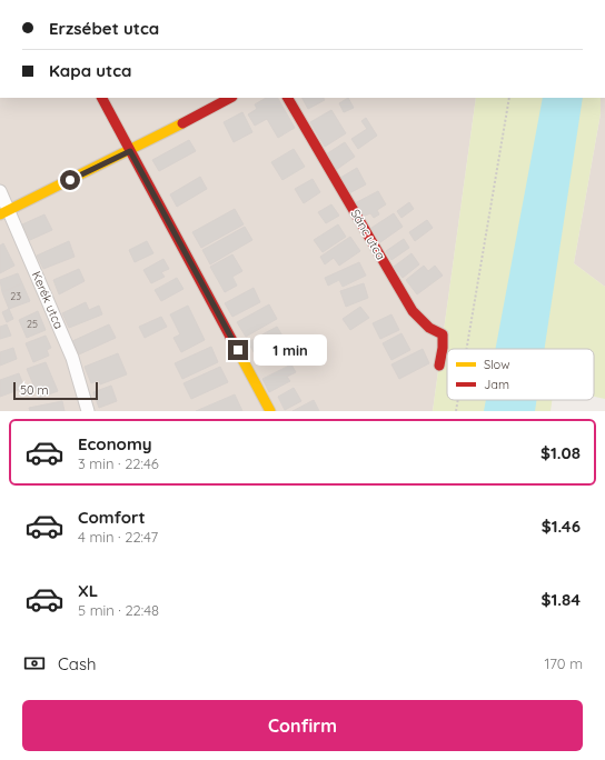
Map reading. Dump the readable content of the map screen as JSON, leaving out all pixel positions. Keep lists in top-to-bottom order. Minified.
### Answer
{"streets":{"street":["Sánc utca","Kerék utca"]},"house_numbers":["23","25"],"legend":["Slow","Jam"],"scale_bar":"50 m","page":{"banner":["Erzsébet utca","Kapa utca"],"bubble":"1 min","scale":"50 m","list":[{"name":"Economy","note":"3 min · 22:46","value":"$1.08"},{"name":"Comfort","note":"4 min · 22:47","value":"$1.46"},{"name":"XL","note":"5 min · 22:48","value":"$1.84"}],"pay":["Cash","170 m"],"buttons":"Confirm"}}
